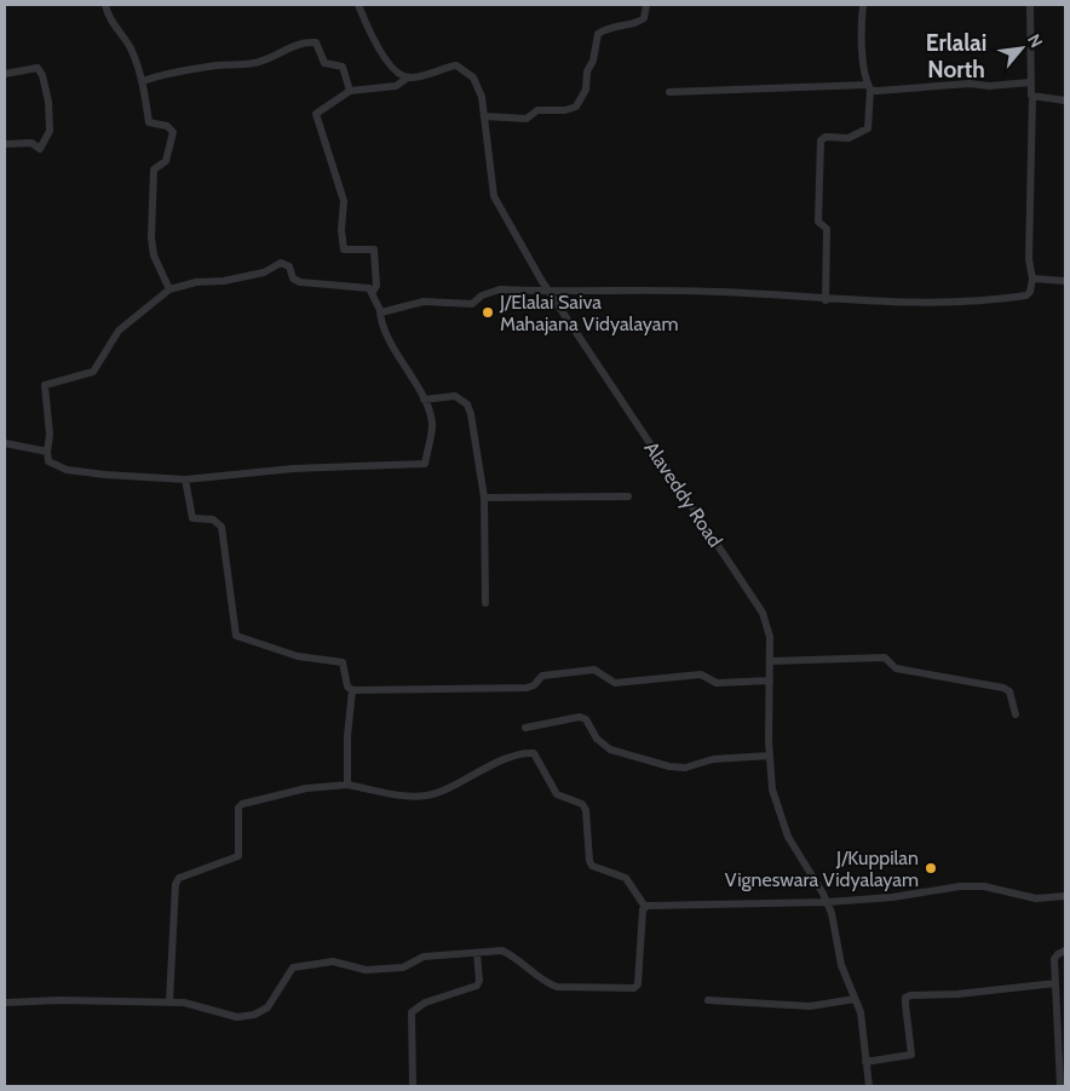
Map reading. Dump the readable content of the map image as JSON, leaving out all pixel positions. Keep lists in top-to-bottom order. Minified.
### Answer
{"streets":{"street":["Alaveddy Road"]},"districts":["Erlalai North"],"places":["J/Elalai Saiva Mahajana Vidyalayam","J/Kuppilan Vigneswara Vidyalayam"],"north":"top right"}
